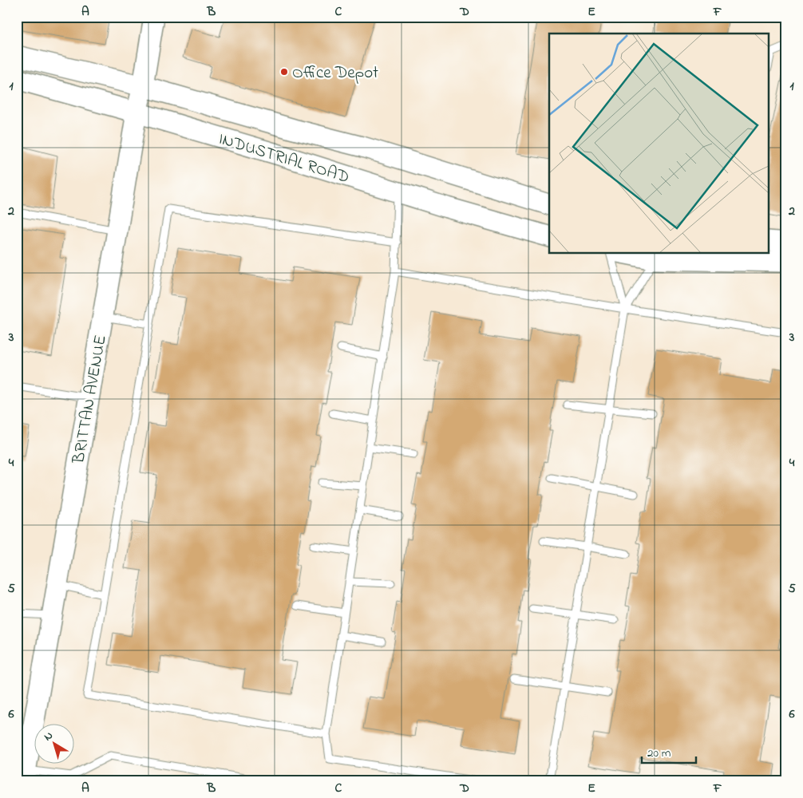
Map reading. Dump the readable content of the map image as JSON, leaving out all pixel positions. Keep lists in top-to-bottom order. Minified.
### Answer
{"streets":{"main road":["INDUSTRIAL ROAD","BRITTAN AVENUE"]},"crossings":[["INDUSTRIAL ROAD","BRITTAN AVENUE"]],"places":["Office Depot"],"scale_bar":"20 m","north":"top left","grid":{"columns":["A","B","C","D","E","F"],"rows":["1","2","3","4","5","6"]}}
